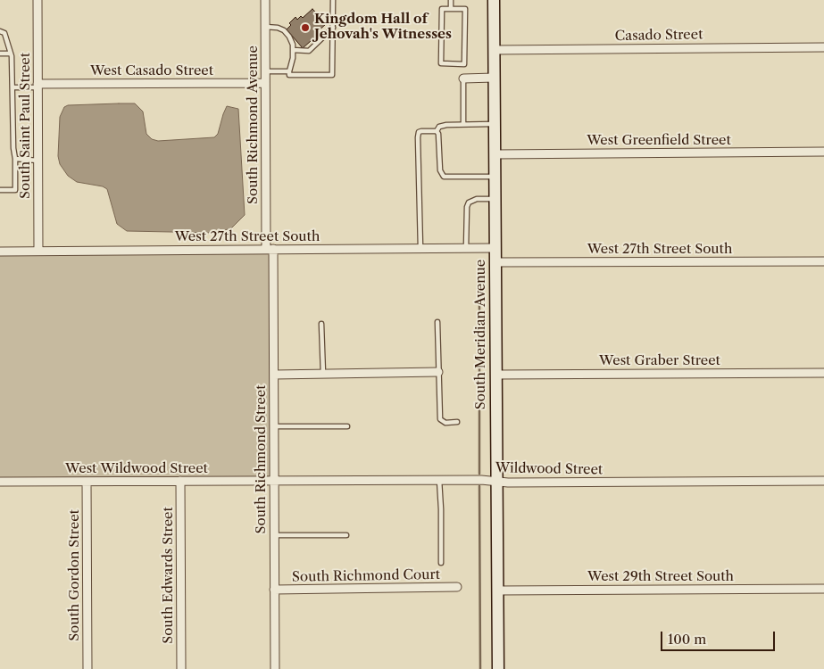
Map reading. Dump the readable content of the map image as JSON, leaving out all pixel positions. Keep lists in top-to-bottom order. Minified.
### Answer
{"streets":{"main road":["South Meridian Avenue"],"street":["Casado Street","West Casado Street","South Richmond Avenue","South Saint Paul Street","West Greenfield Street","West 27th Street South","West Graber Street","South Richmond Street","West Wildwood Street","Wildwood Street","South Gordon Street","South Edwards Street","South Richmond Court","West 29th Street South"]},"crossings":[["Casado Street","South Meridian Avenue"],["West Casado Street","South Richmond Avenue"],["West Casado Street","South Saint Paul Street"],["South Richmond Avenue","West 27th Street South"],["South Richmond Avenue","South Richmond Street"],["South Saint Paul Street","West 27th Street South"],["West Greenfield Street","South Meridian Avenue"],["West 27th Street South","South Meridian Avenue"],["West 27th Street South","South Richmond Street"],["South Meridian Avenue","West Graber Street"],["South Meridian Avenue","Wildwood Street"],["South Meridian Avenue","West 29th Street South"],["South Richmond Street","West Wildwood Street"],["South Richmond Street","Wildwood Street"],["South Richmond Street","South Richmond Court"],["West Wildwood Street","Wildwood Street"],["West Wildwood Street","South Gordon Street"],["West Wildwood Street","South Edwards Street"]],"places":["Kingdom Hall of Jehovah's Witnesses"],"scale_bar":"100 m"}
